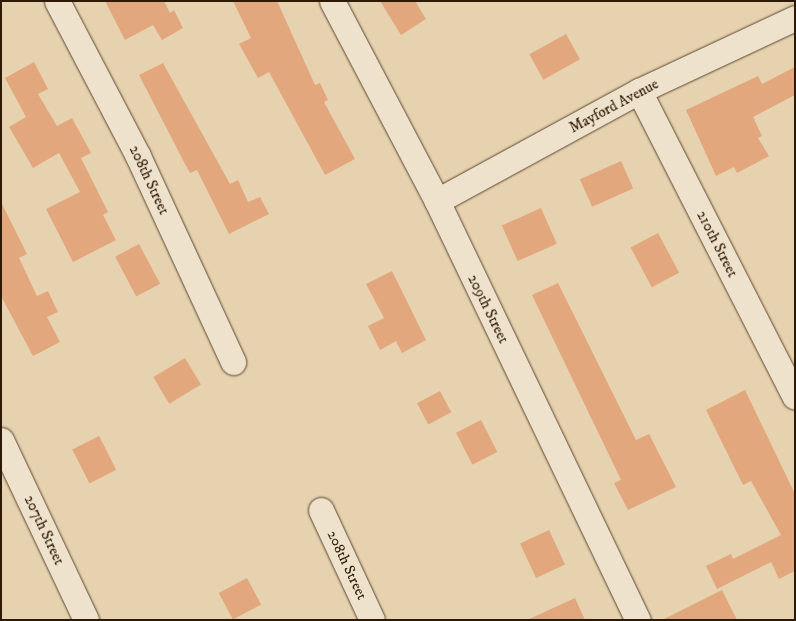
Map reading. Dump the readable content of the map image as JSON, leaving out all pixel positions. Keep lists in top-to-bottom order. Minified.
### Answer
{"streets":{"street":["Mayford Avenue","208th Street","210th Street","209th Street","207th Street"]},"crossings":[["Mayford Avenue","210th Street"],["Mayford Avenue","209th Street"]]}
